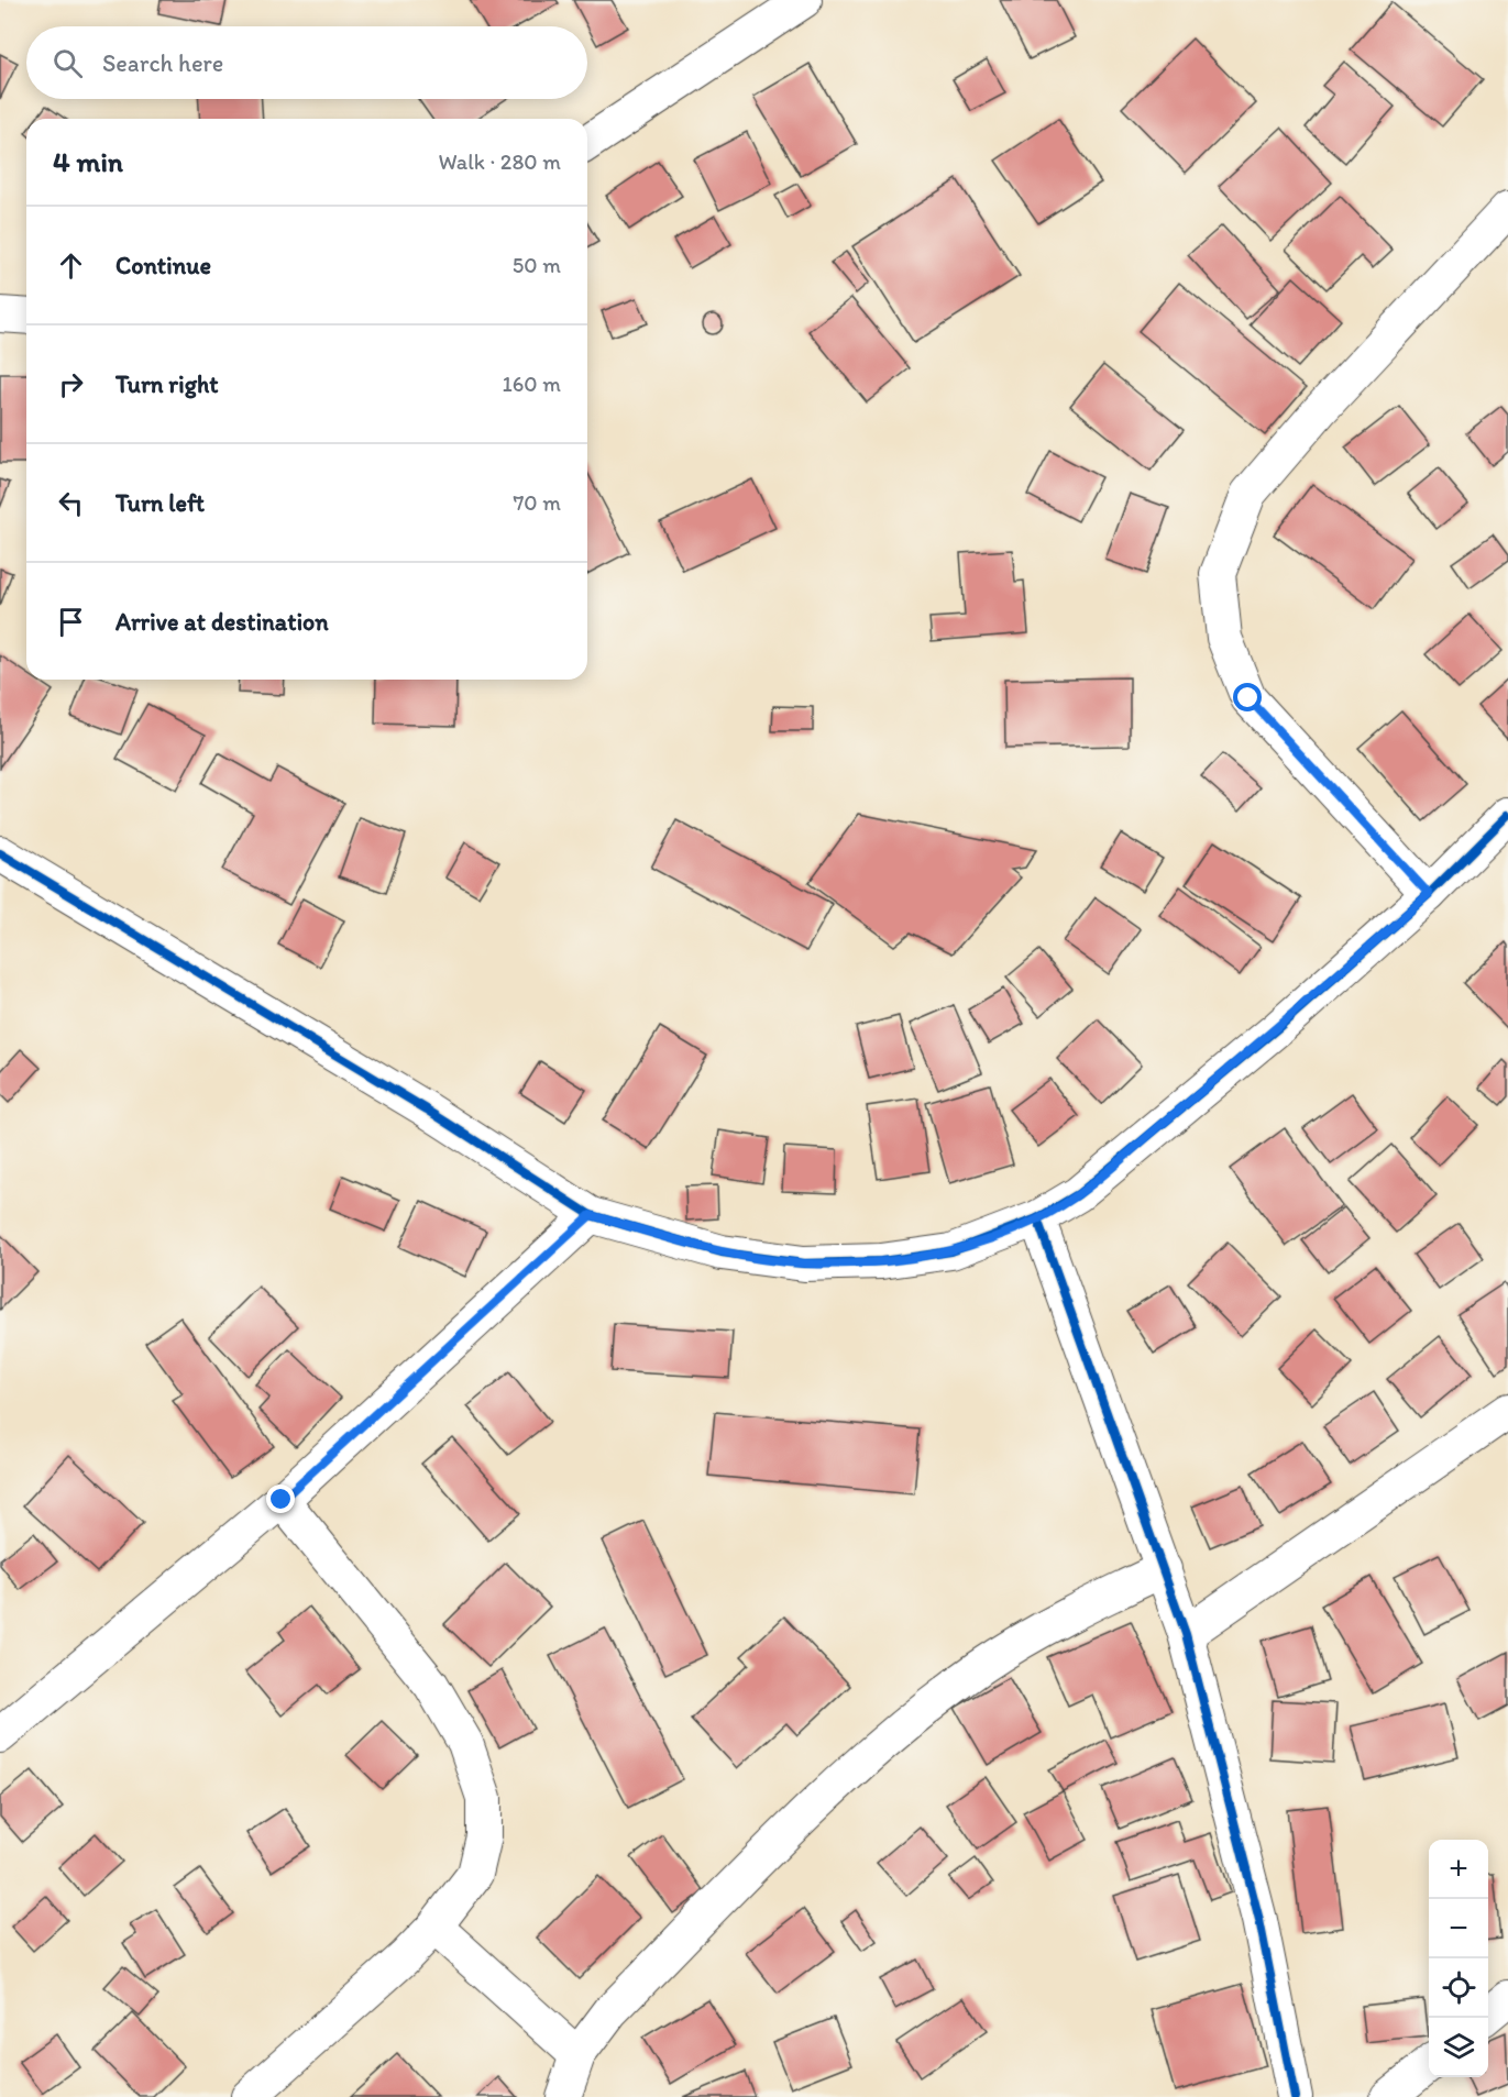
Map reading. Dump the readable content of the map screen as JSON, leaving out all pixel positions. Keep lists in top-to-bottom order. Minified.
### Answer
{"page":{"search":"Search here","heading":["4 min","Walk · 280 m"],"list":[["Continue","50 m"],["Turn right","160 m"],["Turn left","70 m"],"Arrive at destination"],"map_buttons":["+","−"]}}
